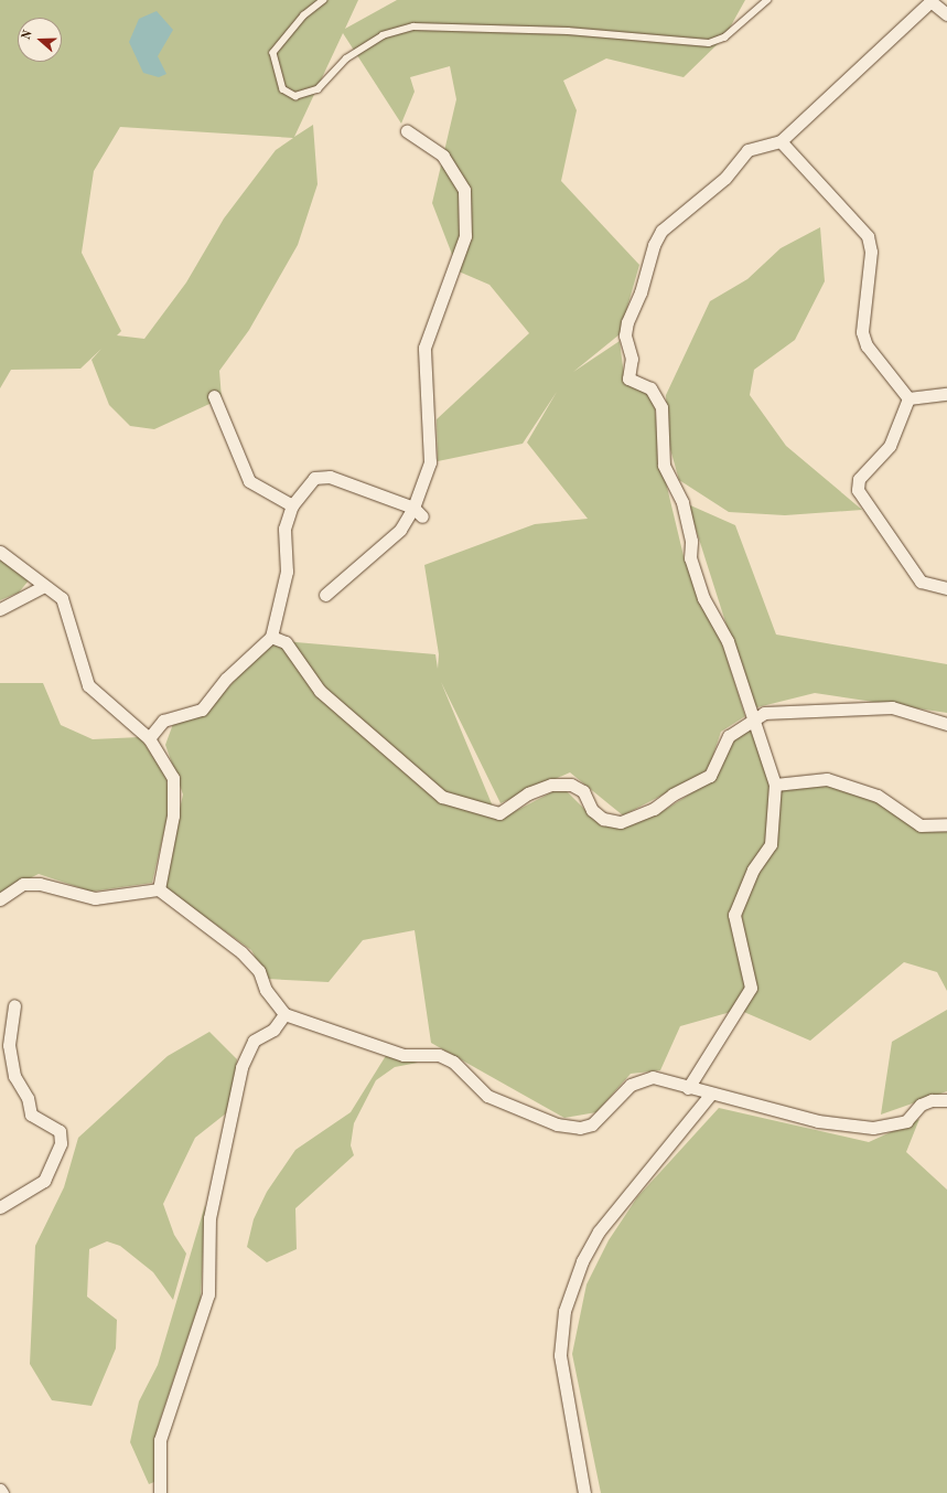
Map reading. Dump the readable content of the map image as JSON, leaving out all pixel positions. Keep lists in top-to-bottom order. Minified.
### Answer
{"north":"left"}
